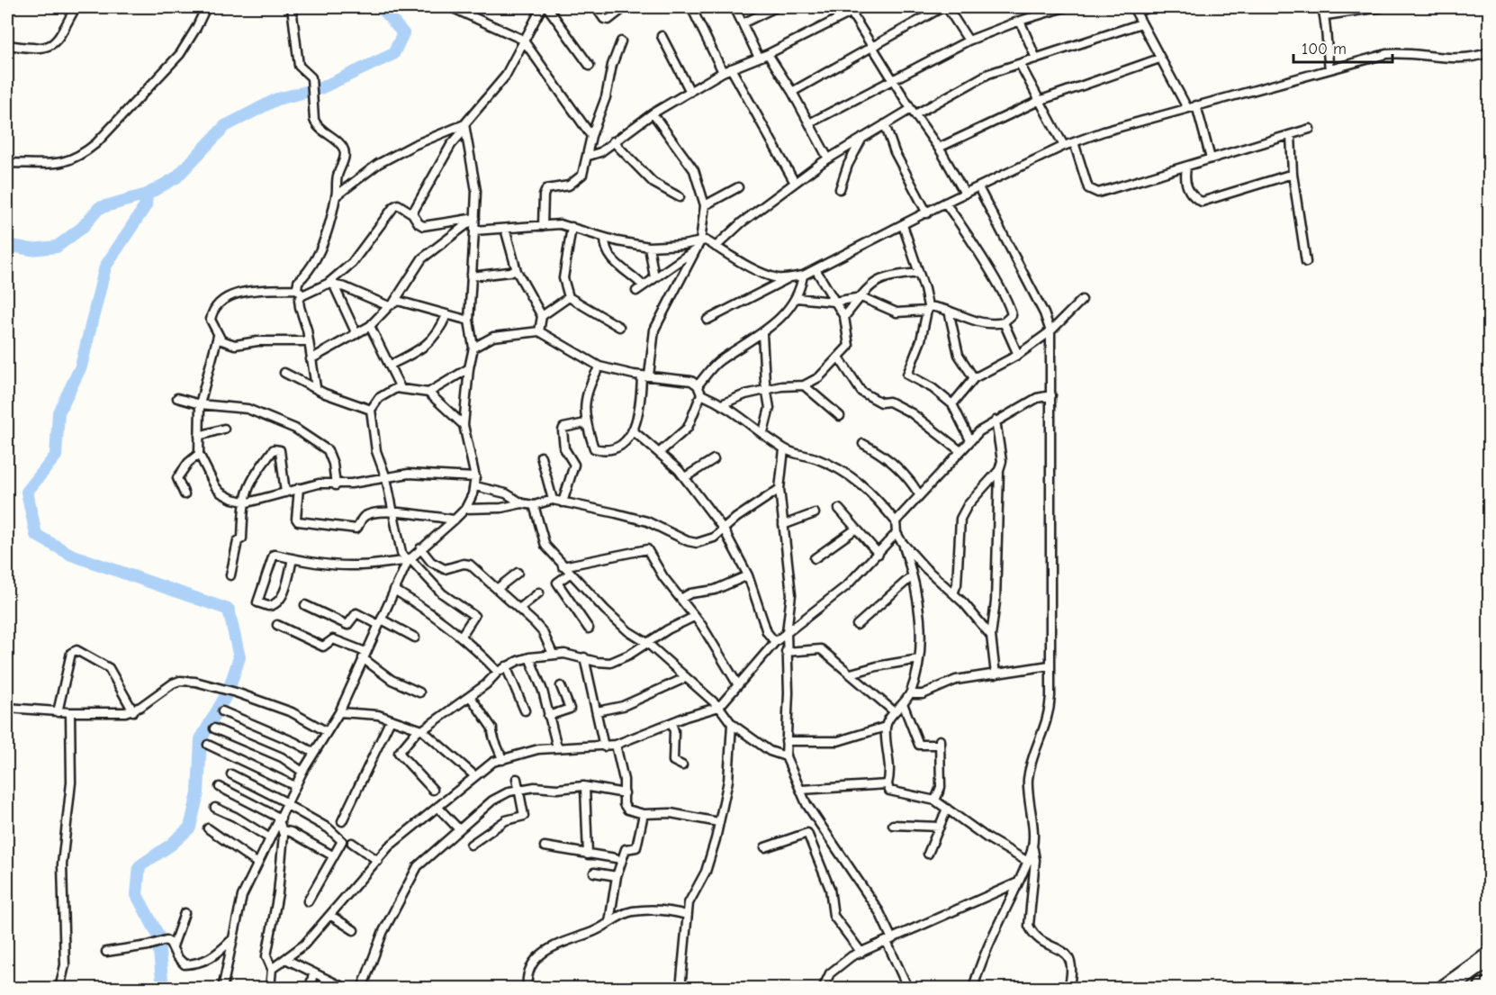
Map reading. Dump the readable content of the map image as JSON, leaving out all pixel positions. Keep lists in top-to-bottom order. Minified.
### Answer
{"scale_bar":"100 m"}
